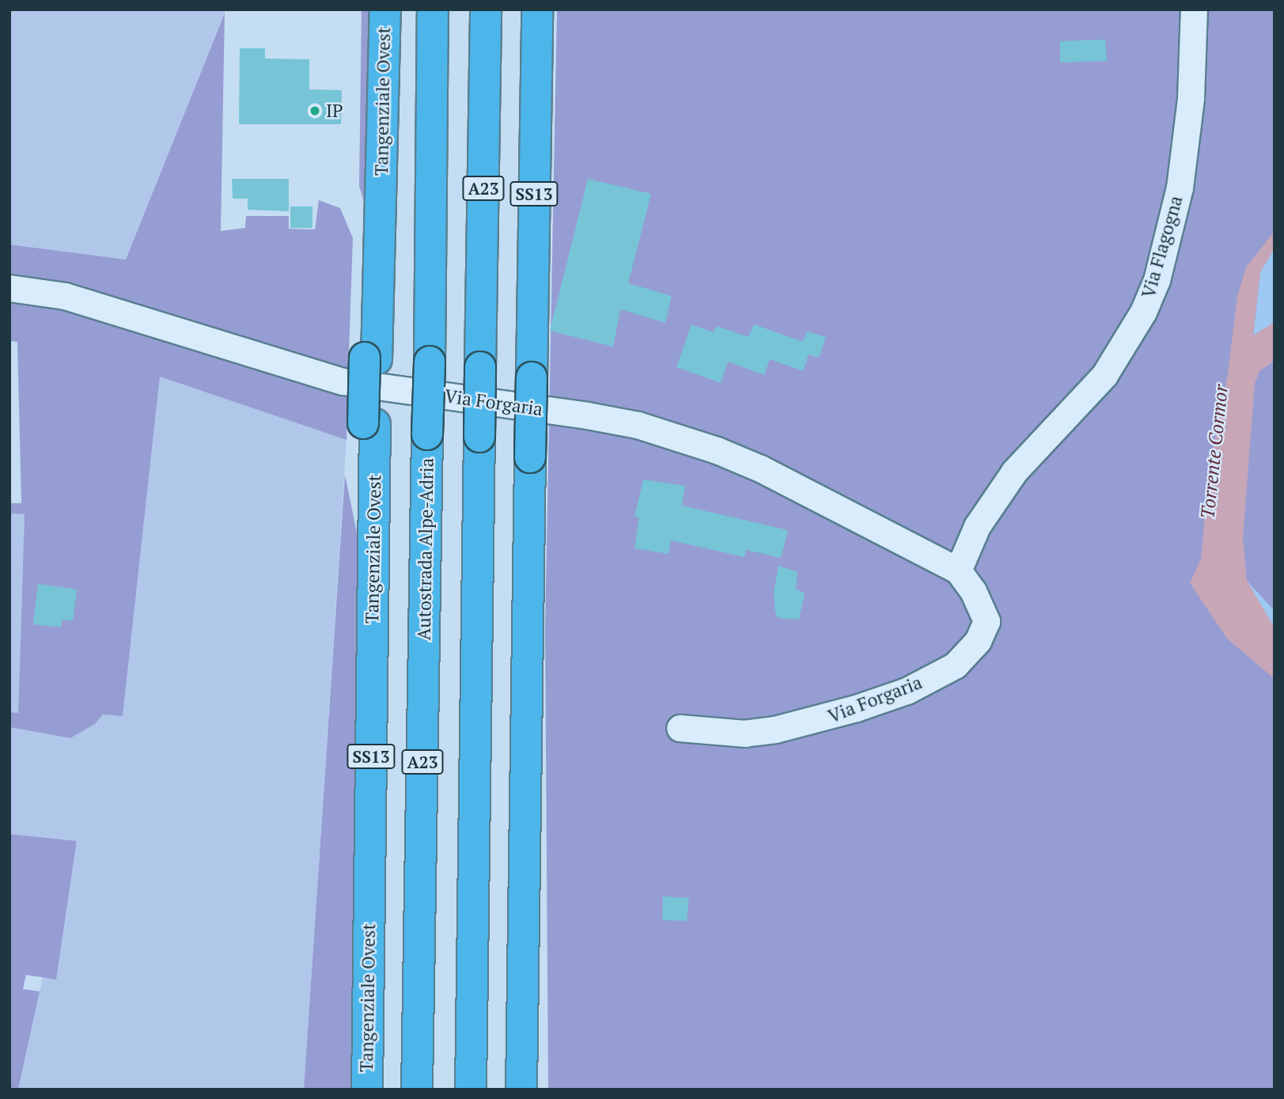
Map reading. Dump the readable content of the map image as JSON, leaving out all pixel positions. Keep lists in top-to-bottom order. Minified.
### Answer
{"streets":{"highway":["Tangenziale Ovest","A23","SS13","Autostrada Alpe-Adria"],"street":["Via Flagogna","Via Forgaria"]},"crossings":[["Via Flagogna","Via Forgaria"]],"water":["Torrente Cormor"],"places":["IP"]}
